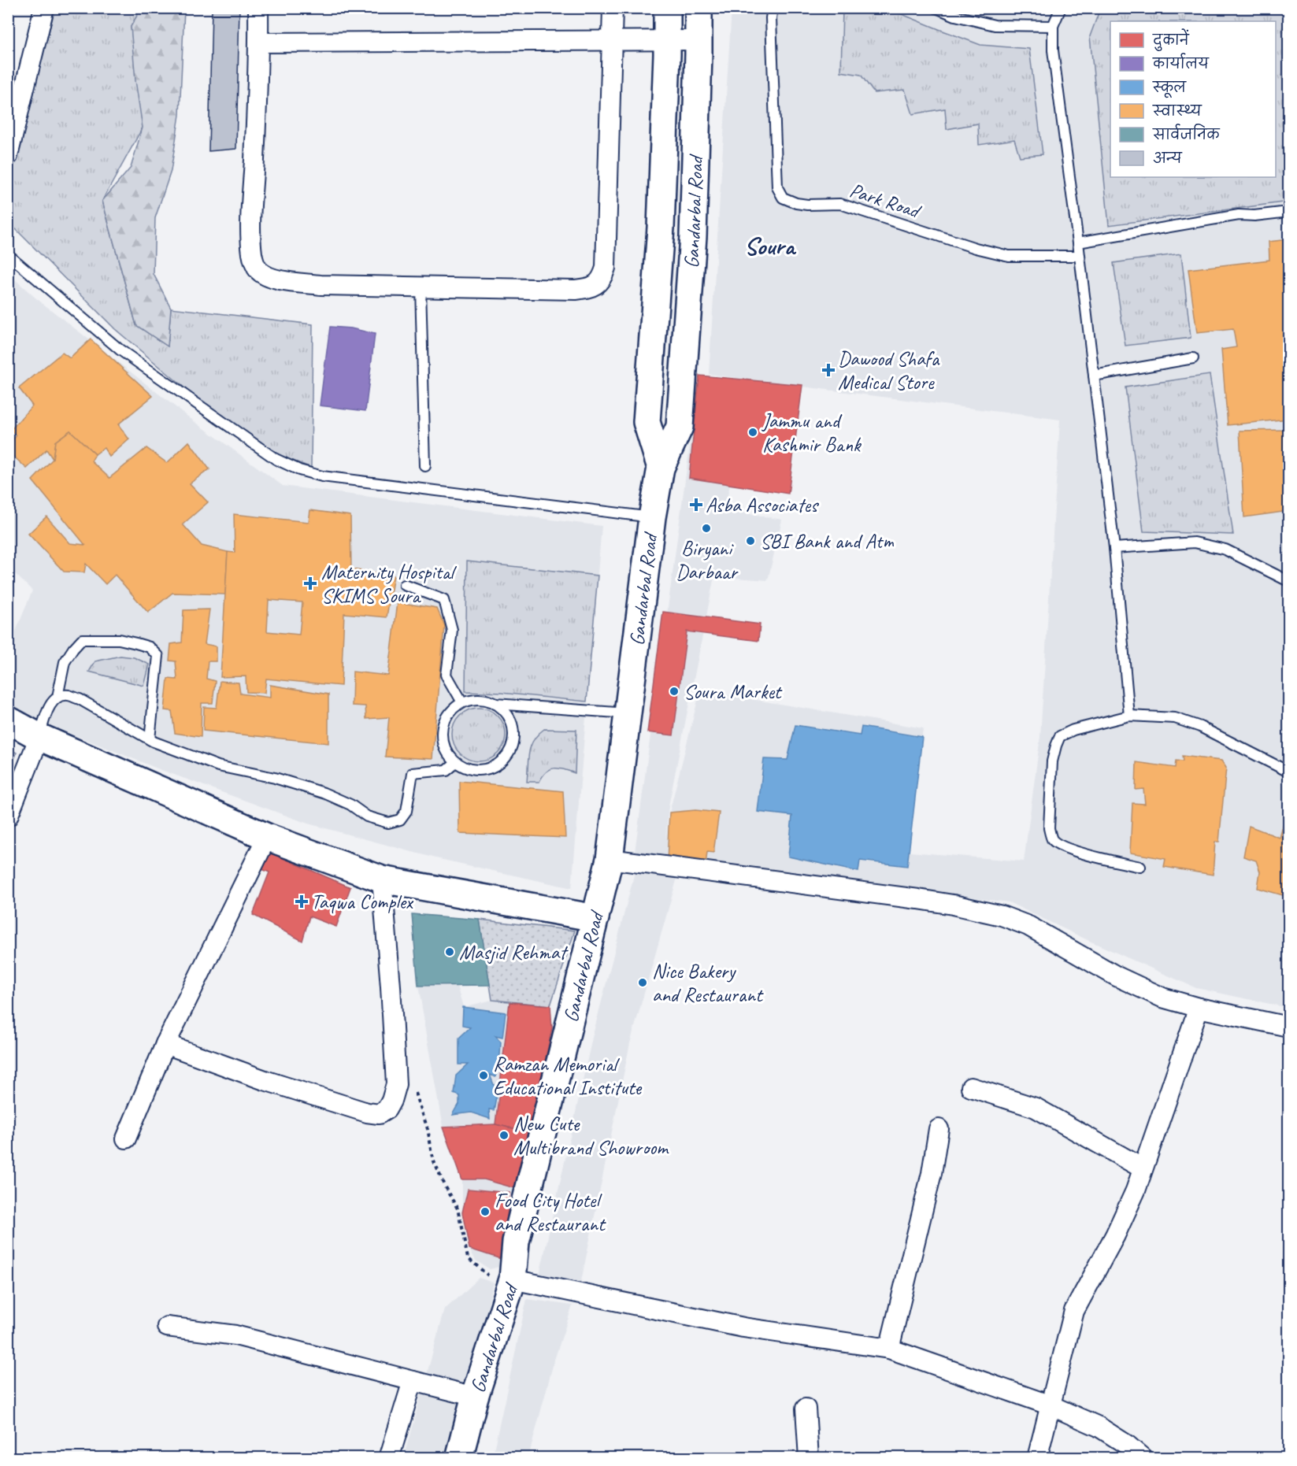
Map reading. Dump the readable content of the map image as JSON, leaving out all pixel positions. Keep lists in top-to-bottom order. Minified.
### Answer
{"streets":{"main road":["Gandarbal Road"],"lane":["Park Road"]},"districts":["Soura"],"places":{"health":["Dawood Shafa Medical Store","Asba Associates","Maternity Hospital SKIMS Soura","Taqwa Complex"],"other":["Jammu and Kashmir Bank","Biryani Darbaar","SBI Bank and Atm","Soura Market","Masjid Rehmat","Nice Bakery and Restaurant","Ramzan Memorial Educational Institute","New Cute Multibrand Showroom","Food City Hotel and Restaurant"]},"legend":["दुकानें","कार्यालय","स्कूल","स्वास्थ्य","सार्वजनिक","अन्य"]}
